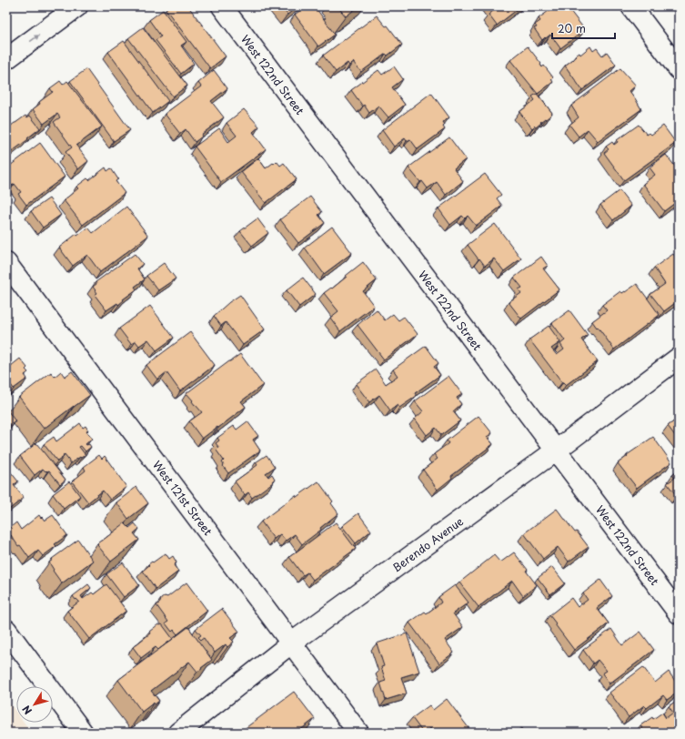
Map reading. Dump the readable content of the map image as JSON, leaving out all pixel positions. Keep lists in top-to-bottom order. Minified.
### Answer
{"streets":{"street":["West 122nd Street","West 121st Street","Berendo Avenue"]},"crossings":[["West 122nd Street","Berendo Avenue"],["West 121st Street","Berendo Avenue"]],"scale_bar":"20 m","north":"bottom left"}
